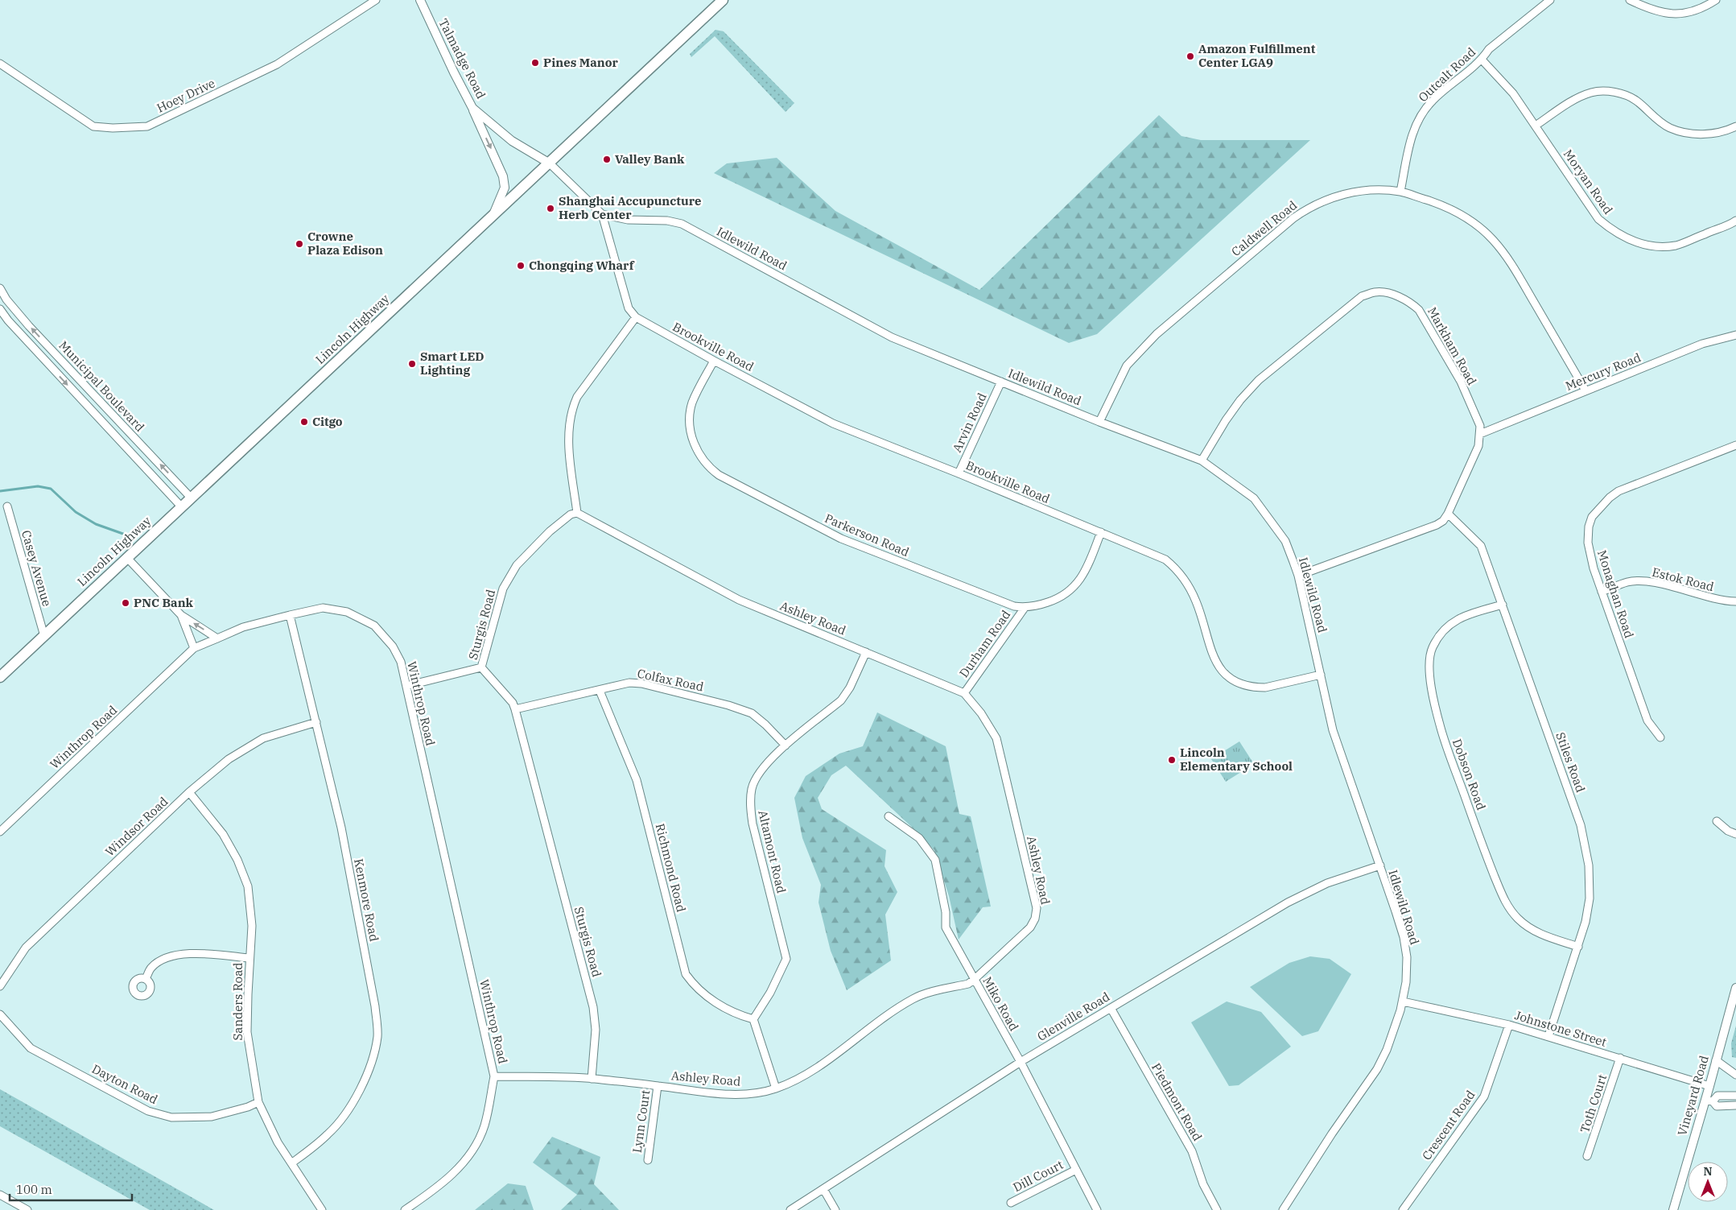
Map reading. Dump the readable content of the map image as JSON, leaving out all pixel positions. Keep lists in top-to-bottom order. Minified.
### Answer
{"streets":{"main road":["Lincoln Highway"],"street":["Talmadge Road","Outcalt Road","Hoey Drive","Moryan Road","Caldwell Road","Idlewild Road","Markham Road","Brookville Road","Mercury Road","Municipal Boulevard","Arvin Road","Parkerson Road","Casey Avenue","Estok Road","Monaghan Road","Ashley Road","Sturgis Road","Durham Road","Colfax Road","Winthrop Road","Stiles Road","Dobson Road","Windsor Road","Altamont Road","Richmond Road","Kenmore Road","Sanders Road","Miko Road","Glenville Road","Johnstone Street","Dayton Road","Vineyard Road","Piedmont Road","Toth Court","Lynn Court","Crescent Road","Dill Court"]},"crossings":[["Talmadge Road","Lincoln Highway"],["Outcalt Road","Moryan Road"],["Outcalt Road","Caldwell Road"],["Caldwell Road","Idlewild Road"],["Caldwell Road","Mercury Road"],["Idlewild Road","Markham Road"],["Idlewild Road","Brookville Road"],["Idlewild Road","Arvin Road"],["Idlewild Road","Glenville Road"],["Idlewild Road","Johnstone Street"],["Lincoln Highway","Municipal Boulevard"],["Lincoln Highway","Casey Avenue"],["Markham Road","Mercury Road"],["Brookville Road","Arvin Road"],["Brookville Road","Parkerson Road"],["Parkerson Road","Durham Road"],["Estok Road","Monaghan Road"],["Ashley Road","Sturgis Road"],["Ashley Road","Durham Road"],["Ashley Road","Winthrop Road"],["Ashley Road","Altamont Road"],["Ashley Road","Miko Road"],["Ashley Road","Lynn Court"],["Sturgis Road","Colfax Road"],["Colfax Road","Altamont Road"],["Colfax Road","Richmond Road"],["Winthrop Road","Kenmore Road"],["Stiles Road","Dobson Road"],["Stiles Road","Johnstone Street"],["Windsor Road","Kenmore Road"],["Windsor Road","Sanders Road"],["Altamont Road","Richmond Road"],["Kenmore Road","Sanders Road"],["Sanders Road","Dayton Road"],["Miko Road","Glenville Road"],["Miko Road","Dill Court"],["Glenville Road","Piedmont Road"],["Johnstone Street","Vineyard Road"],["Johnstone Street","Toth Court"],["Johnstone Street","Crescent Road"]],"places":["Amazon Fulfillment Center LGA9","Pines Manor","Valley Bank","Shanghai Accupuncture Herb Center","Crowne Plaza Edison","Chongqing Wharf","Smart LED Lighting","Citgo","PNC Bank","Lincoln Elementary School"],"scale_bar":"100 m","north":"top"}
